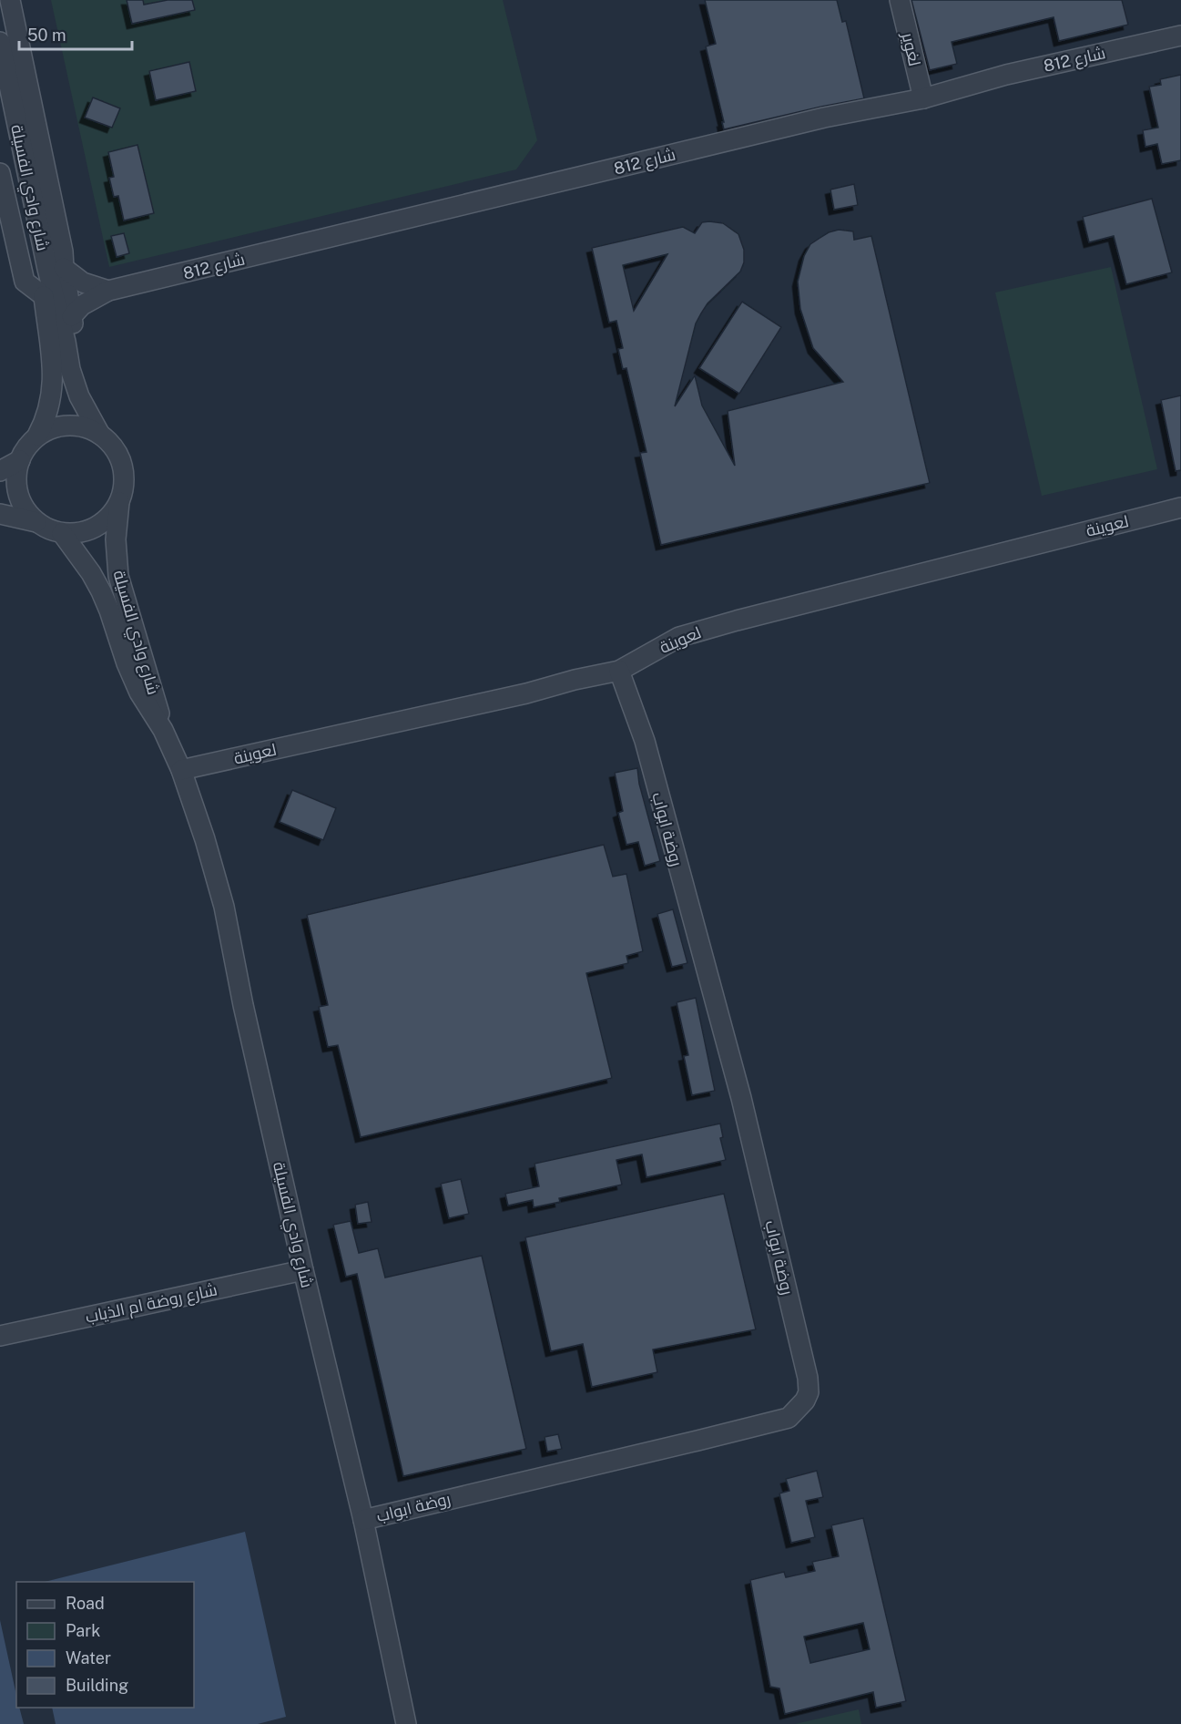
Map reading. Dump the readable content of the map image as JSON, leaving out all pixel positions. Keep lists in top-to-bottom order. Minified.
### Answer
{"streets":{"street":["لغوير","شارع 812","شارع وادي الفسيلة","لعوينة","روضة ابواب","شارع روضة ام الذياب"]},"crossings":[["لغوير","شارع 812"],["شارع وادي الفسيلة","لعوينة"],["شارع وادي الفسيلة","روضة ابواب"],["شارع وادي الفسيلة","شارع روضة ام الذياب"],["لعوينة","روضة ابواب"]],"legend":["Road","Park","Water","Building"],"scale_bar":"50 m"}
